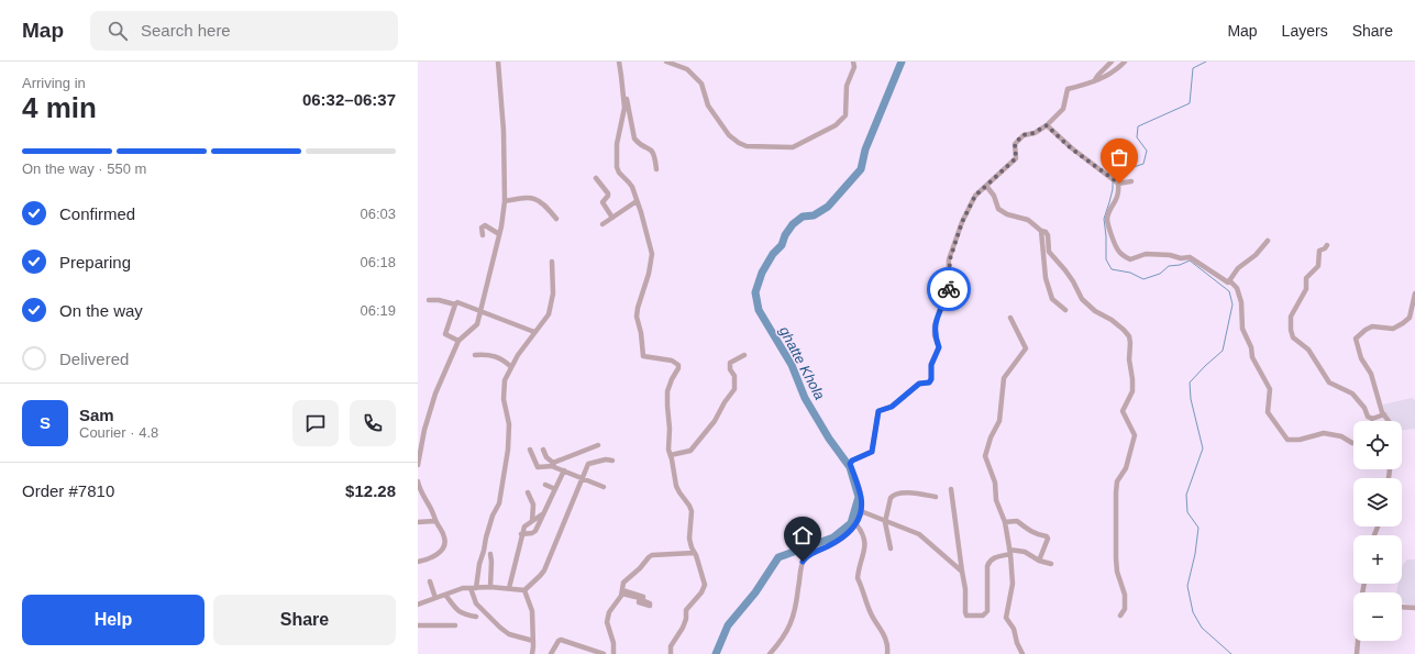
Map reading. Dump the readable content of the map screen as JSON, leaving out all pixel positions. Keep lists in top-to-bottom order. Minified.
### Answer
{"water":["ghatte Khola"],"page":{"header":"Map","search":"Search here","nav":["Map","Layers","Share"],"heading":["4 min","Arriving in","06:32–06:37"],"panel":["Sam","Courier · 4.8","Order #7810","$12.28"],"bar":"On the way · 550 m","list":[["Confirmed","06:03"],["Preparing","06:18"],["On the way","06:19"],"Delivered"],"round":"S","map_buttons":["+","−"],"buttons":["Help","Share"]}}
